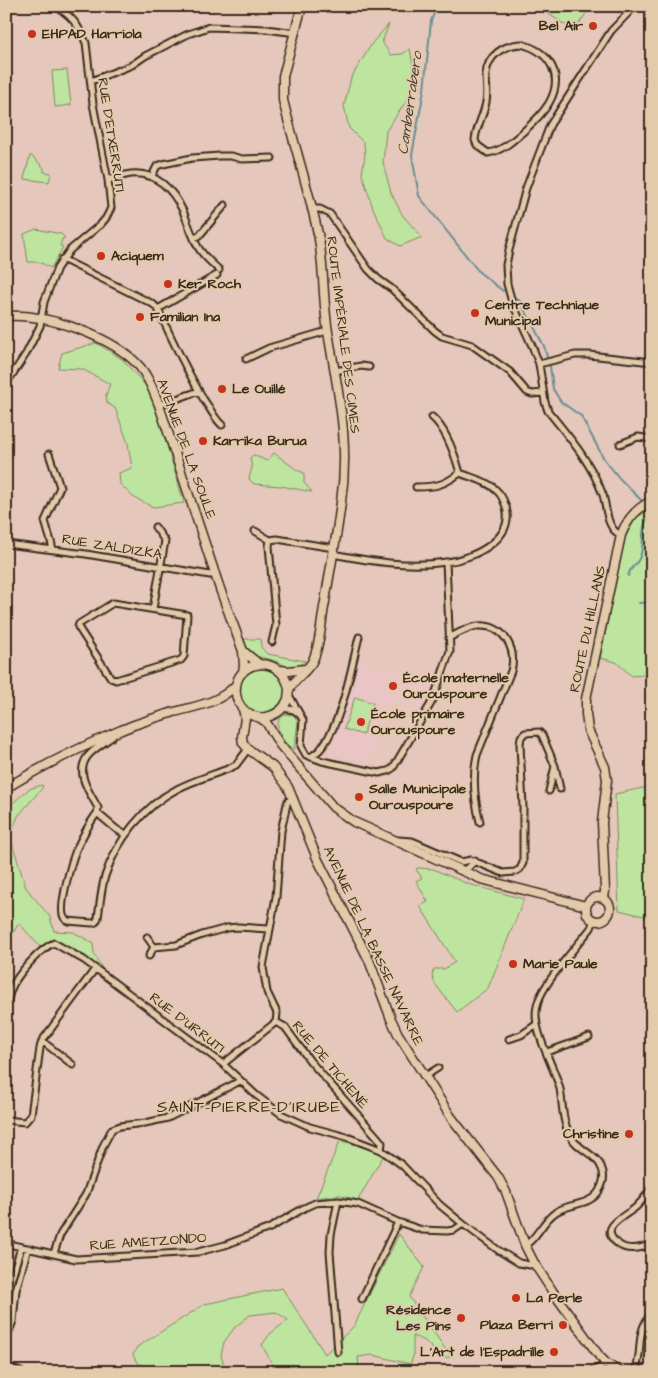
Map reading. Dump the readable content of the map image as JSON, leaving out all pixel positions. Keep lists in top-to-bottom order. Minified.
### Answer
{"streets":{"street":["RUE D'ETXERRUTI","ROUTE IMPÉRIALE DES CIMES","AVENUE DE LA SOULE","RUE ZALDIZKA","ROUTE DU HILLANS","AVENUE DE LA BASSE NAVARRE","RUE D'URRUTI","RUE DE TICHENÉ","RUE AMETZONDO"]},"crossings":[["RUE D'ETXERRUTI","AVENUE DE LA SOULE"],["ROUTE IMPÉRIALE DES CIMES","AVENUE DE LA SOULE"],["AVENUE DE LA SOULE","RUE ZALDIZKA"],["AVENUE DE LA BASSE NAVARRE","RUE DE TICHENÉ"],["RUE D'URRUTI","RUE DE TICHENÉ"],["RUE DE TICHENÉ","RUE AMETZONDO"]],"districts":["SAINT-PIERRE-D'IRUBE"],"water":["Camberrabero"],"places":["Bel Air","EHPAD Harriola","Aciquem","Ker Roch","Centre Technique Municipal","Familian Ina","Le Ouillé","Karrika Burua","École maternelle Ourouspoure","École primaire Ourouspoure","Salle Municipale Ourouspoure","Marie Paule","Christine","La Perle","Résidence Les Pins","Plaza Berri","L'Art de l'Espadrille"]}
